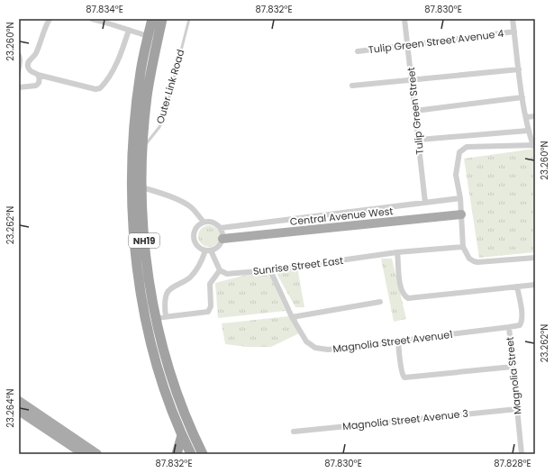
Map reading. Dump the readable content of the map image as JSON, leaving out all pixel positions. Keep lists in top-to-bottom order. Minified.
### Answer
{"streets":{"highway":["NH19"],"main road":["Central Avenue West"],"street":["Tulip Green Street Avenue 4","Tulip Green Street","Sunrise Street East","Magnolia Street Avenue1","Magnolia Street","Magnolia Street Avenue 3"],"lane":["Outer Link Road"]},"crossings":[["Tulip Green Street Avenue 4","Tulip Green Street"],["Outer Link Road","NH19"],["Sunrise Street East","Magnolia Street Avenue1"],["Magnolia Street Avenue1","Magnolia Street"],["Magnolia Street","Magnolia Street Avenue 3"]],"coordinates":["87.834°E","87.832°E","87.830°E","23.260°N","23.262°N","23.264°N","87.828°E"]}
